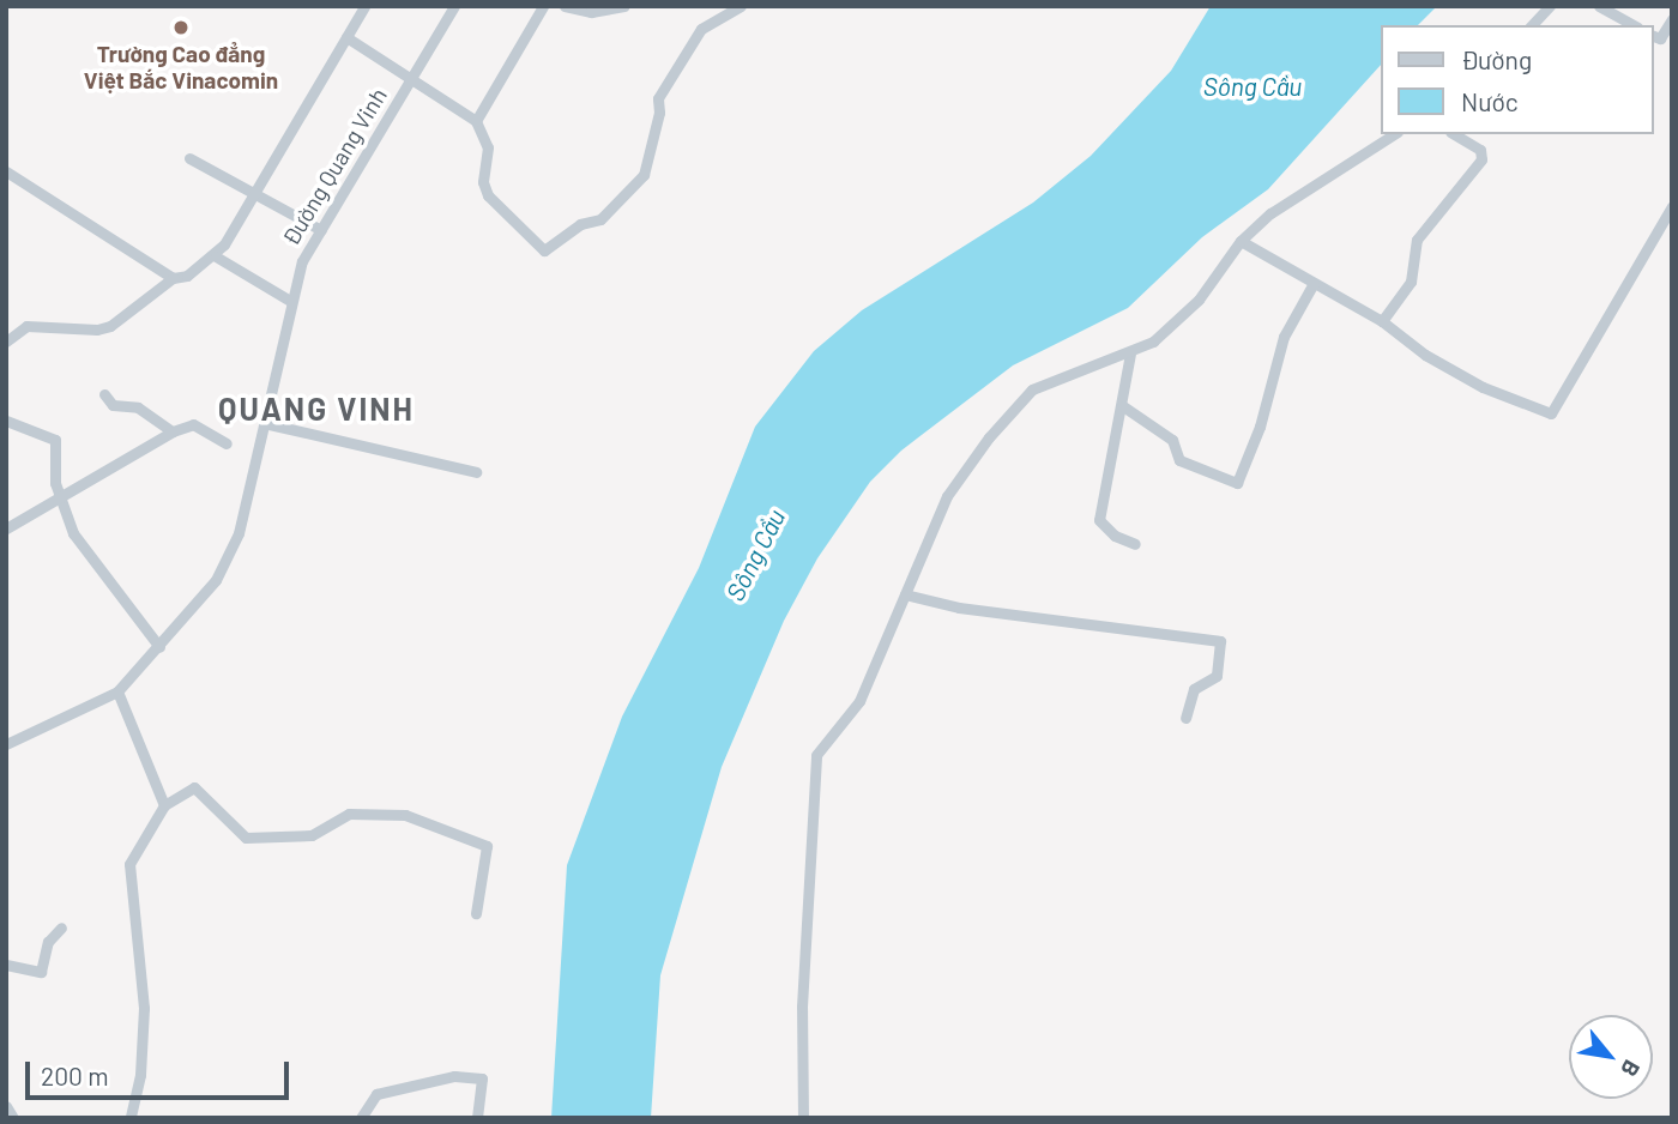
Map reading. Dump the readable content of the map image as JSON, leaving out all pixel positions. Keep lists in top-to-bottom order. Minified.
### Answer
{"streets":{"street":["Đường Quang Vinh"]},"districts":["QUANG VINH"],"water":["Sông Cầu"],"places":["Trường Cao đẳng Việt Bắc Vinacomin"],"legend":["Đường","Nước"],"scale_bar":"200 m","north":"bottom right"}
